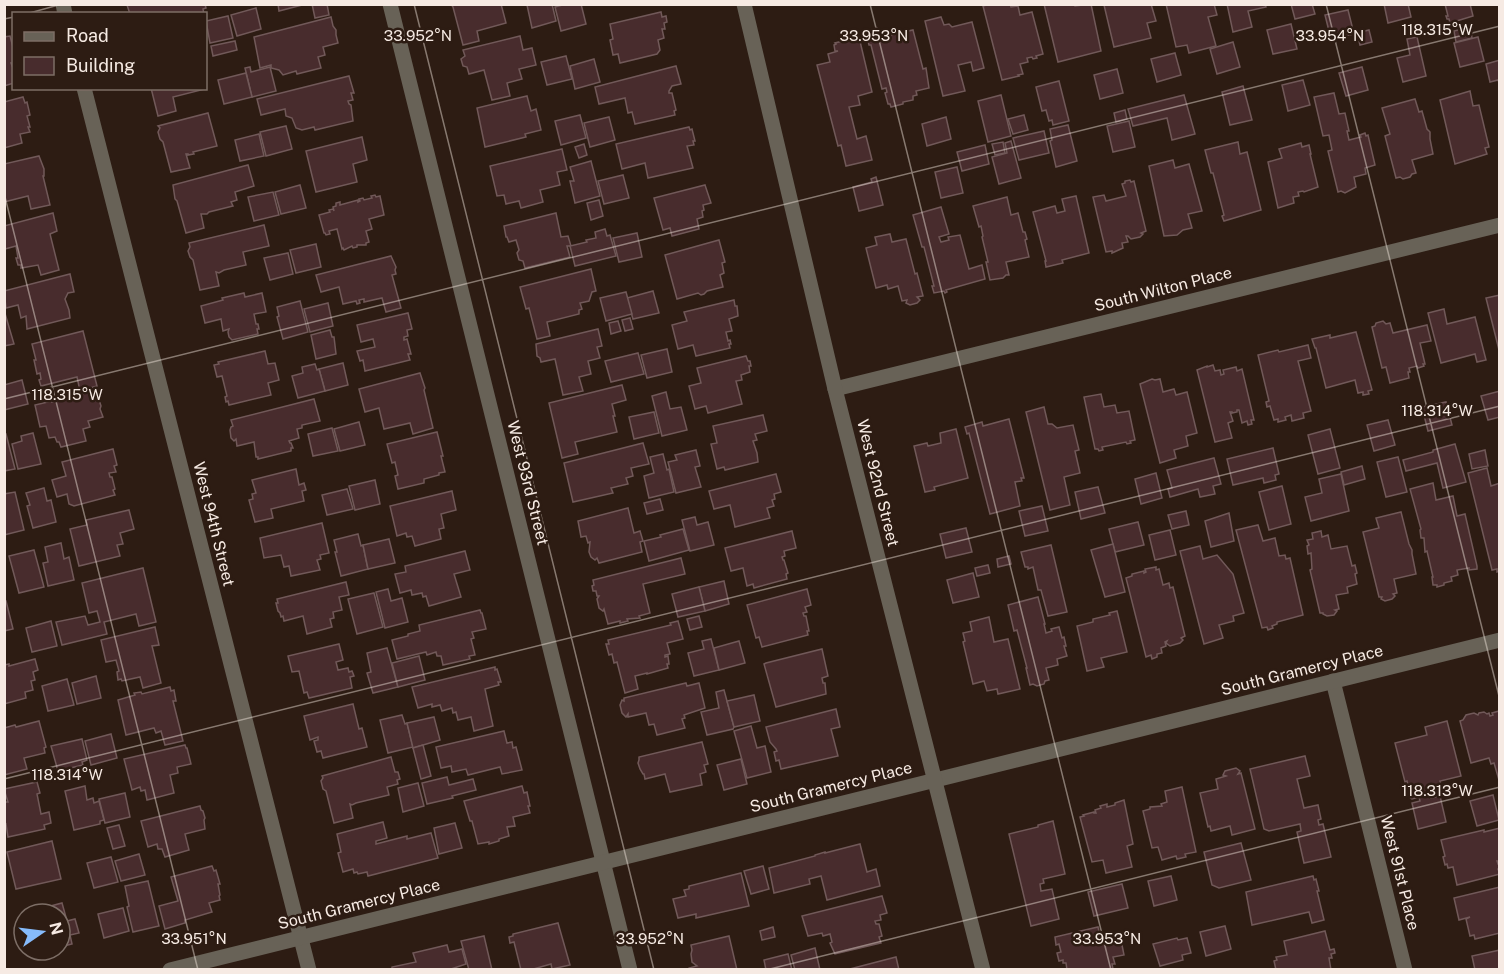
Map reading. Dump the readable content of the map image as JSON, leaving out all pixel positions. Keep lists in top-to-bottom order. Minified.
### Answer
{"streets":{"street":["South Wilton Place","West 93rd Street","West 92nd Street","West 94th Street","South Gramercy Place","West 91st Place"]},"crossings":[["South Wilton Place","West 92nd Street"],["West 93rd Street","South Gramercy Place"],["West 92nd Street","South Gramercy Place"],["West 94th Street","South Gramercy Place"],["South Gramercy Place","West 91st Place"]],"legend":["Road","Building"],"north":"right","coordinates":["118.315°W","33.953°N","33.952°N","33.954°N","118.314°W","118.313°W","33.951°N"]}
